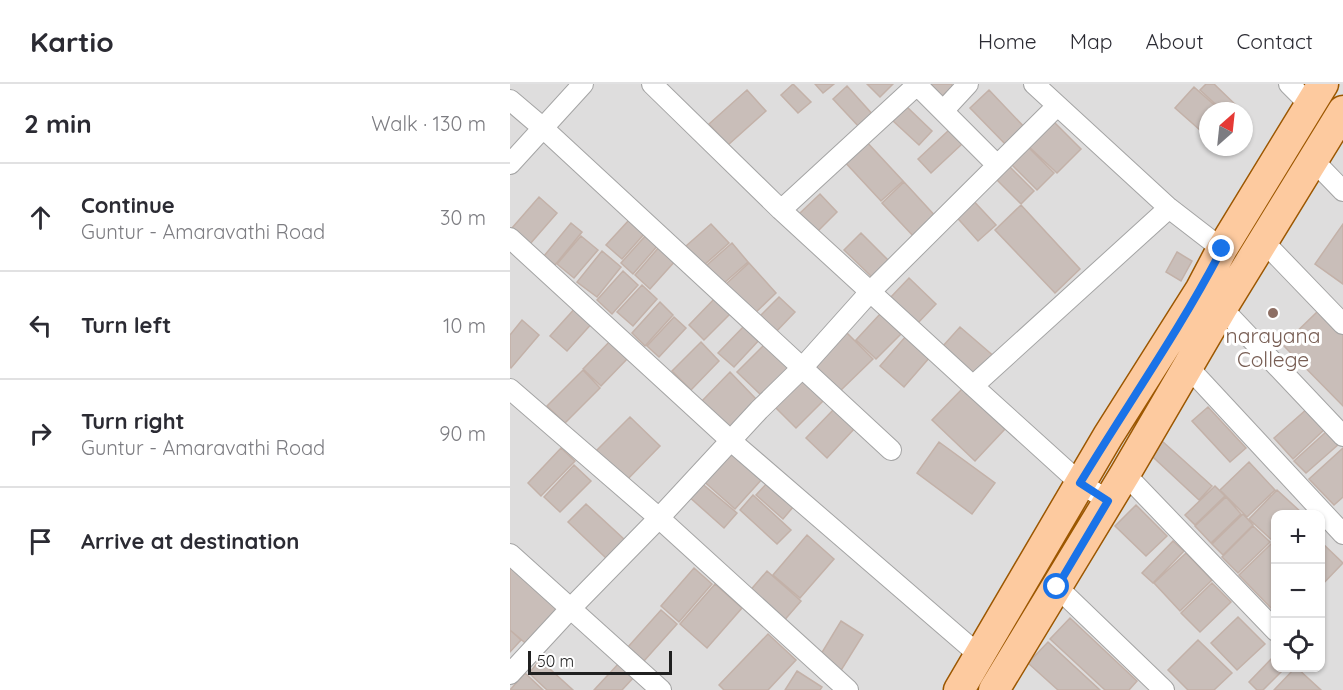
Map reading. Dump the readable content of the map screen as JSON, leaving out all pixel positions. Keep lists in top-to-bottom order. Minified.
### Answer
{"places":["narayana College"],"scale_bar":"50 m","north":"top right","page":{"header":"Kartio","nav":["Home","Map","About","Contact"],"heading":["2 min","Walk · 130 m"],"list":[["Continue","Guntur - Amaravathi Road","30 m"],["Turn left","10 m"],["Turn right","Guntur - Amaravathi Road","90 m"],"Arrive at destination"],"map_buttons":["+","−"],"scale":"50 m"}}
